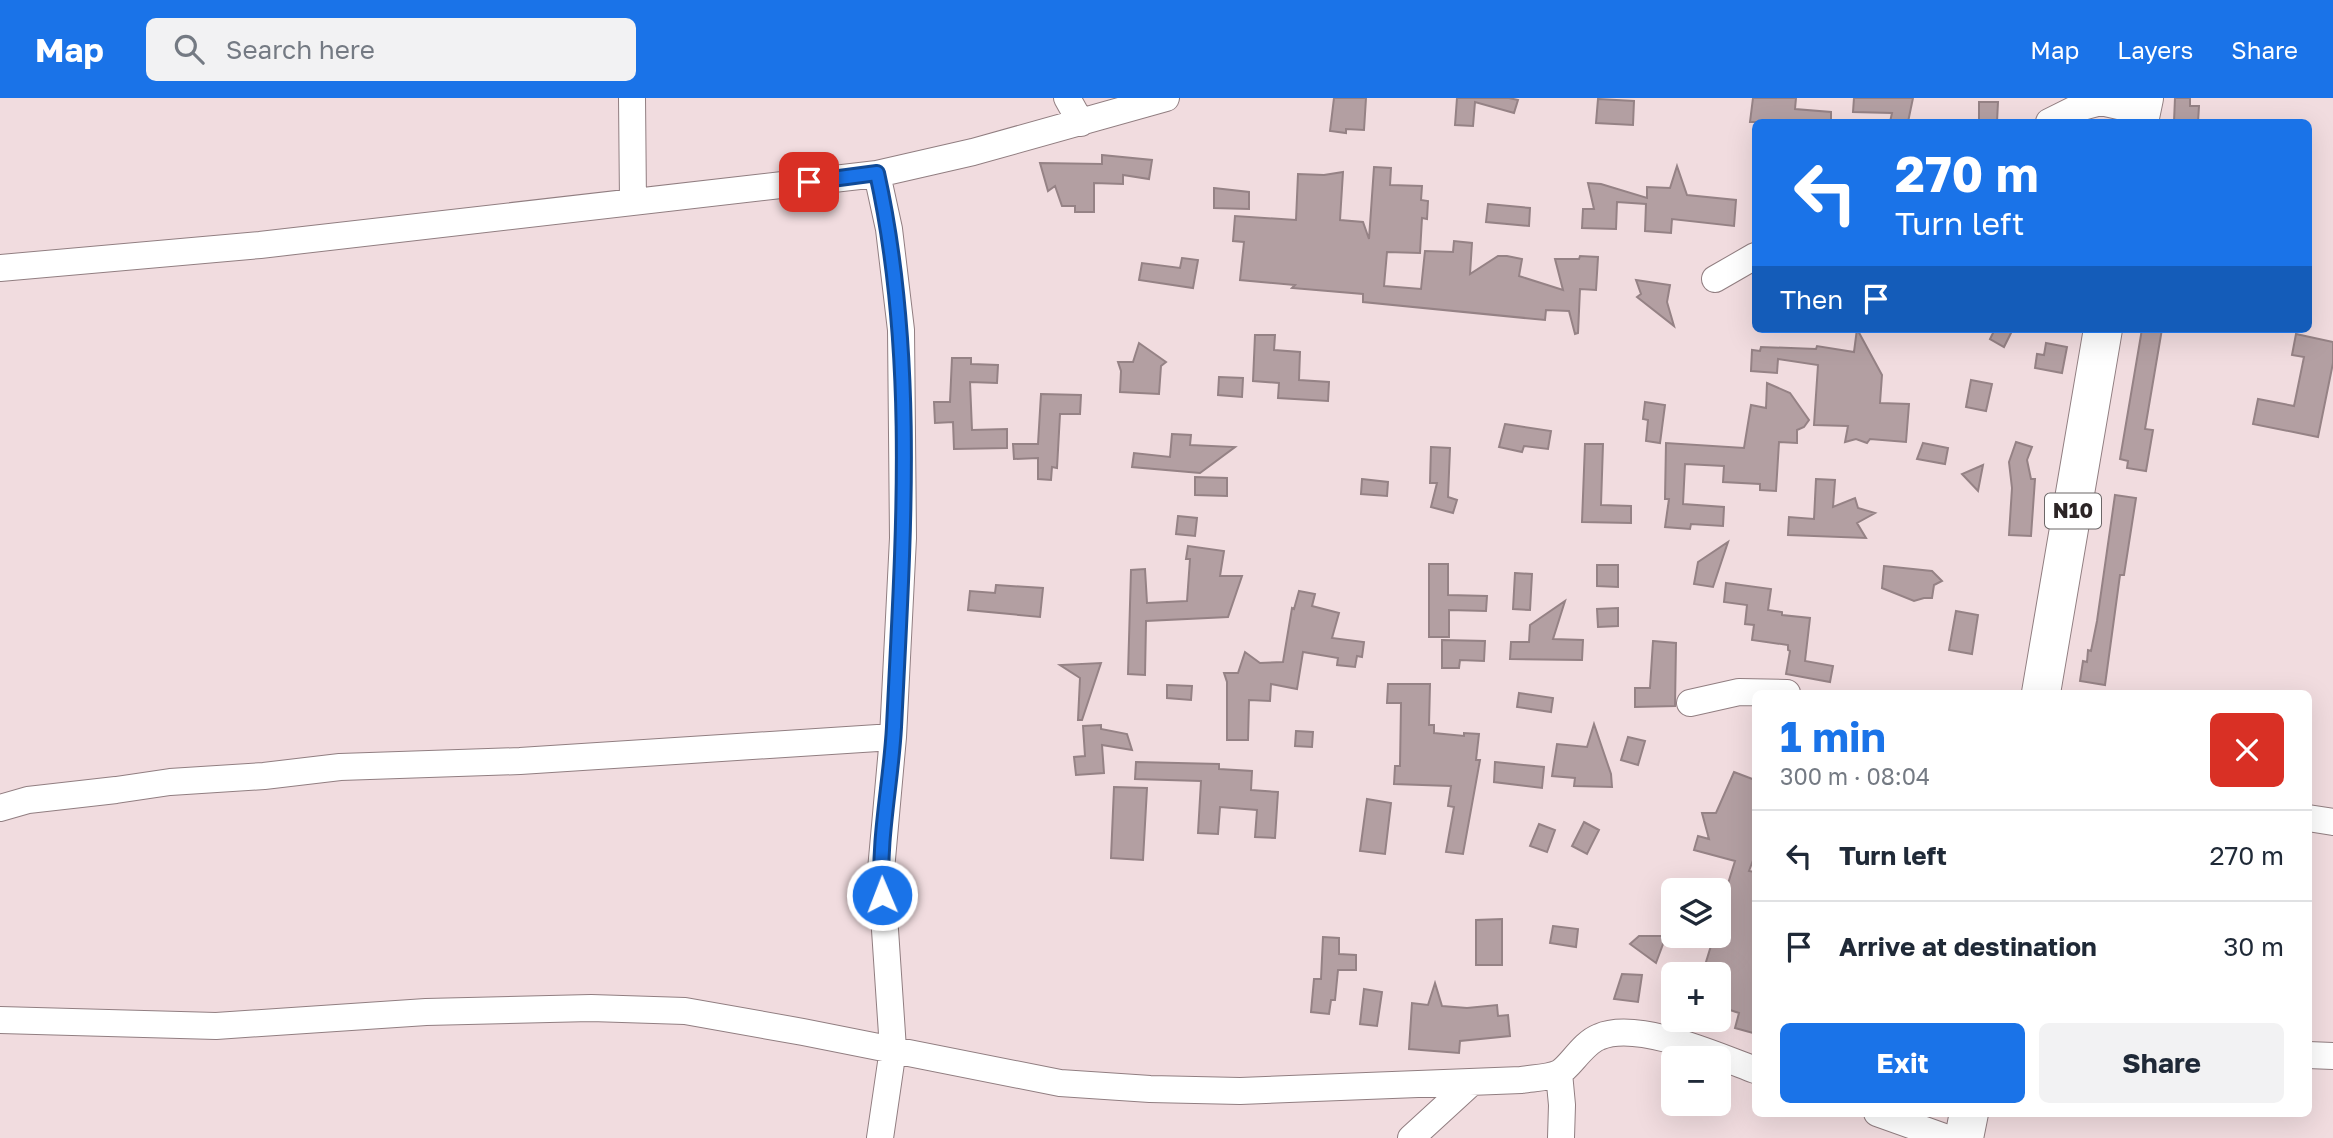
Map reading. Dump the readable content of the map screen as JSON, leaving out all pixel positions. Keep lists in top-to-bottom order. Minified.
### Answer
{"streets":{"highway":["N10"]},"page":{"header":"Map","search":"Search here","nav":["Map","Layers","Share"],"turn":["270 m","Turn left"],"then":"Then","heading":["1 min","300 m · 08:04"],"list":[{"name":"Turn left","value":"270 m"},{"name":"Arrive at destination","value":"30 m"}],"map_buttons":["+","−"],"buttons":["Exit","Share"]}}
